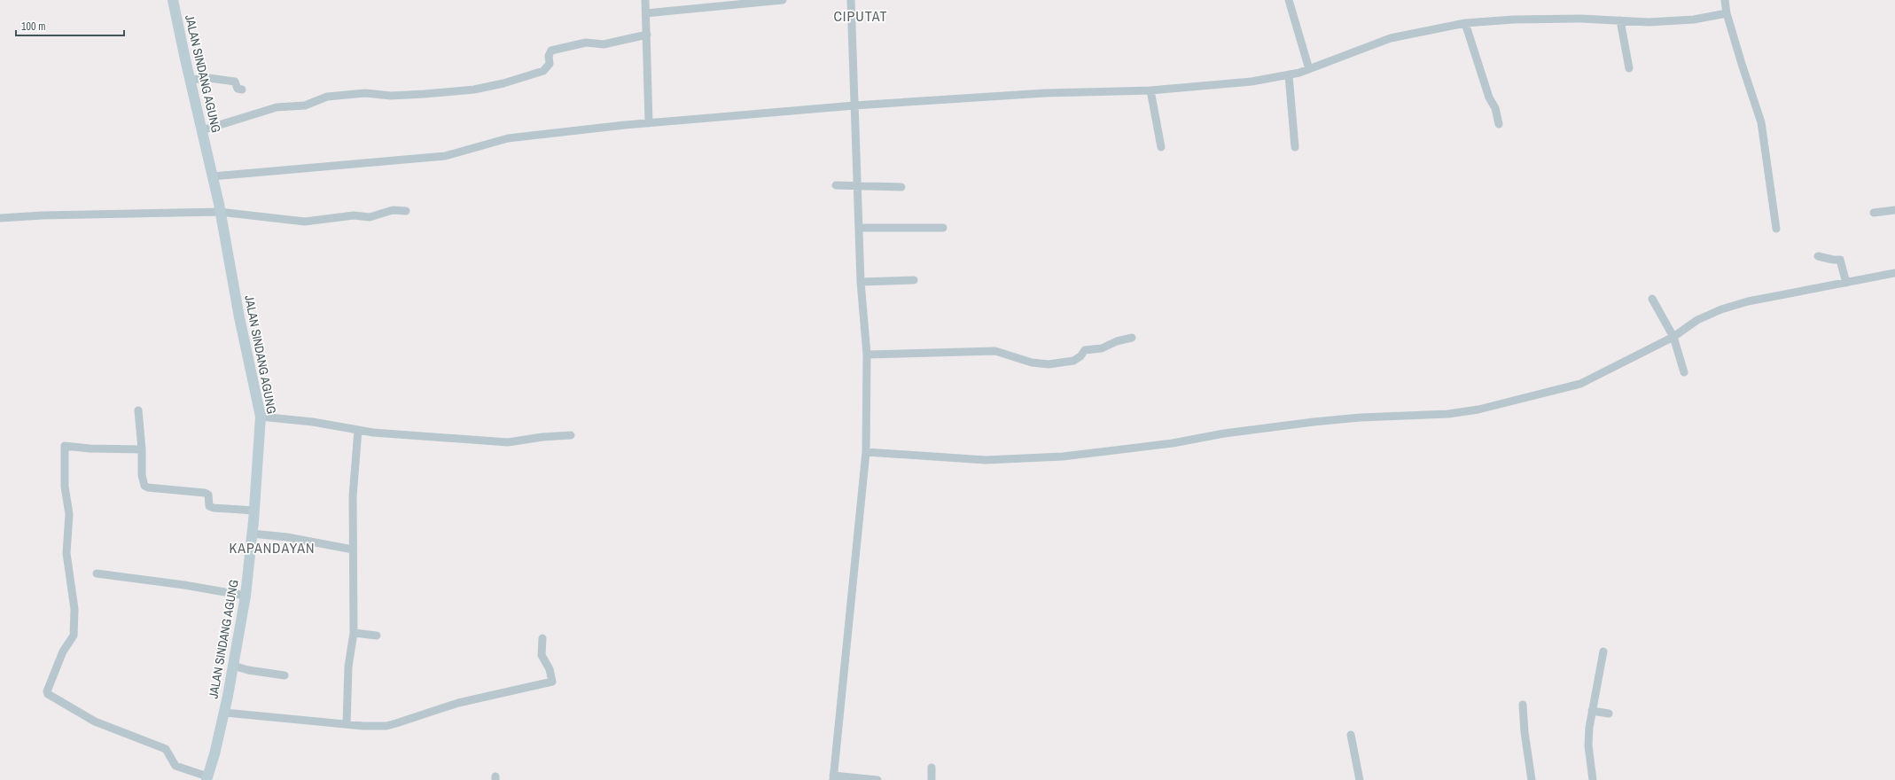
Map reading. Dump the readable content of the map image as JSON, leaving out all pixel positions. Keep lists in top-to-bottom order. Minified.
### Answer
{"streets":{"main road":["JALAN SINDANG AGUNG"]},"districts":["CIPUTAT","KAPANDAYAN"],"scale_bar":"100 m"}
